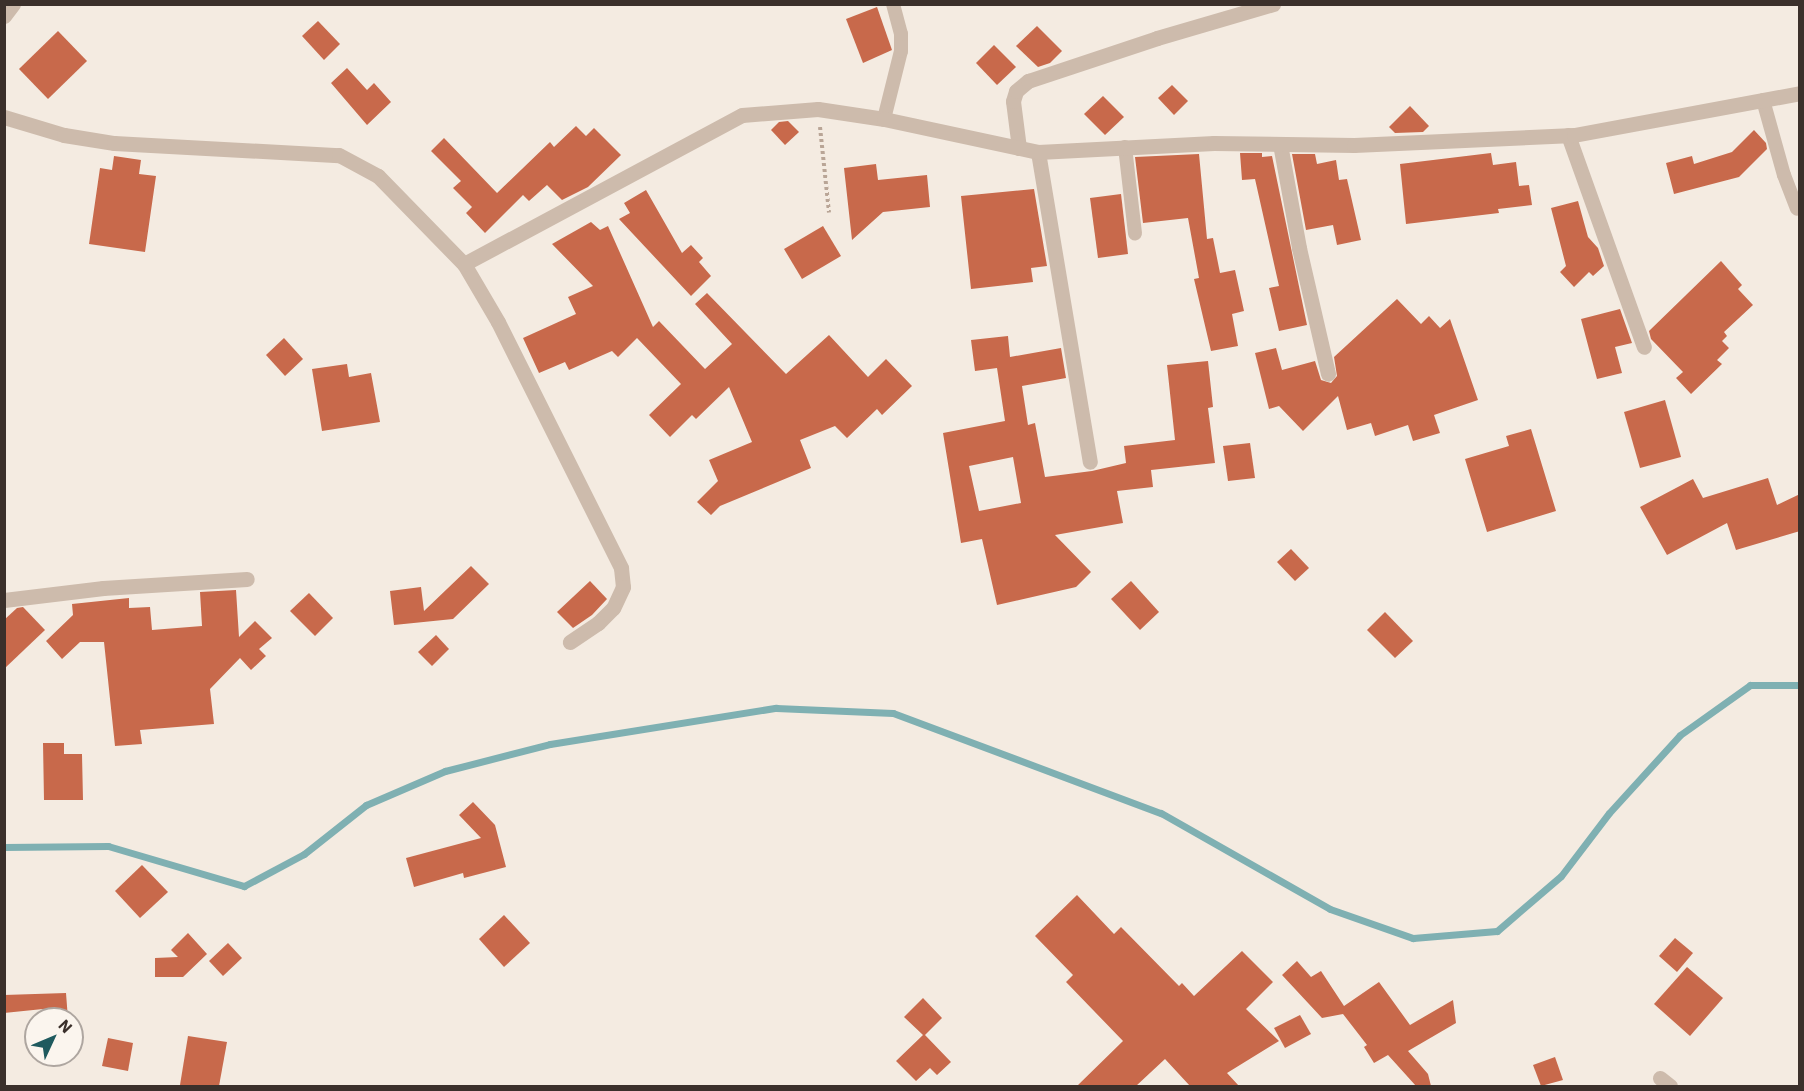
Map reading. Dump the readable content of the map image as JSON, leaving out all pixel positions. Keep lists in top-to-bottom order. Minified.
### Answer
{"north":"top right"}
